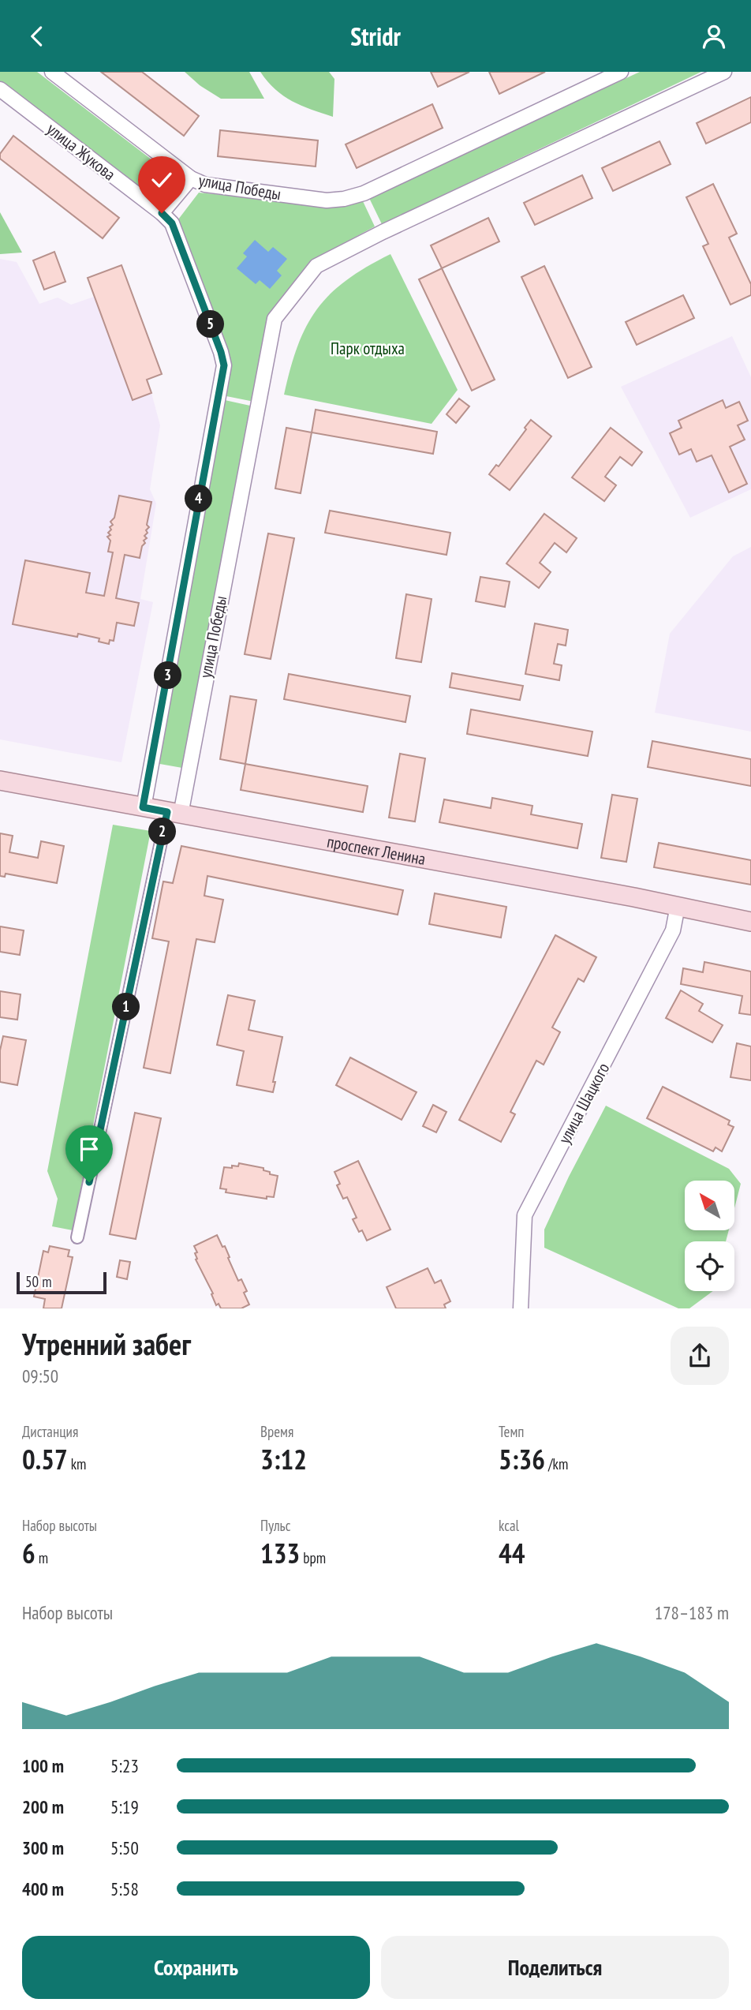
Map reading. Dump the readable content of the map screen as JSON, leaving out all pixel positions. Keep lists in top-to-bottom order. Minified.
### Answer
{"streets":{"main road":["проспект Ленина"],"street":["улица Жукова","улица Победы","улица Шацкого"]},"crossings":[["улица Жукова","улица Победы"],["улица Победы","проспект Ленина"],["проспект Ленина","улица Шацкого"]],"parks":["Парк отдыха"],"scale_bar":"50 m","north":"top left","page":{"header":"Stridr","pins":["5","4","3","2","1"],"scale":"50 m","heading":["Утренний забег","09:50"],"stats":[["Дистанция","0.57 km"],["Время","3:12"],["Темп","5:36 /km"],["Набор высоты","6 m"],["Пульс","133 bpm"],["kcal","44"]],"chart":["Набор высоты","178–183 m"],"list":[{"name":"100 m","note":"5:23"},{"name":"200 m","note":"5:19"},{"name":"300 m","note":"5:50"},{"name":"400 m","note":"5:58"}],"buttons":["Сохранить","Поделиться"]}}
